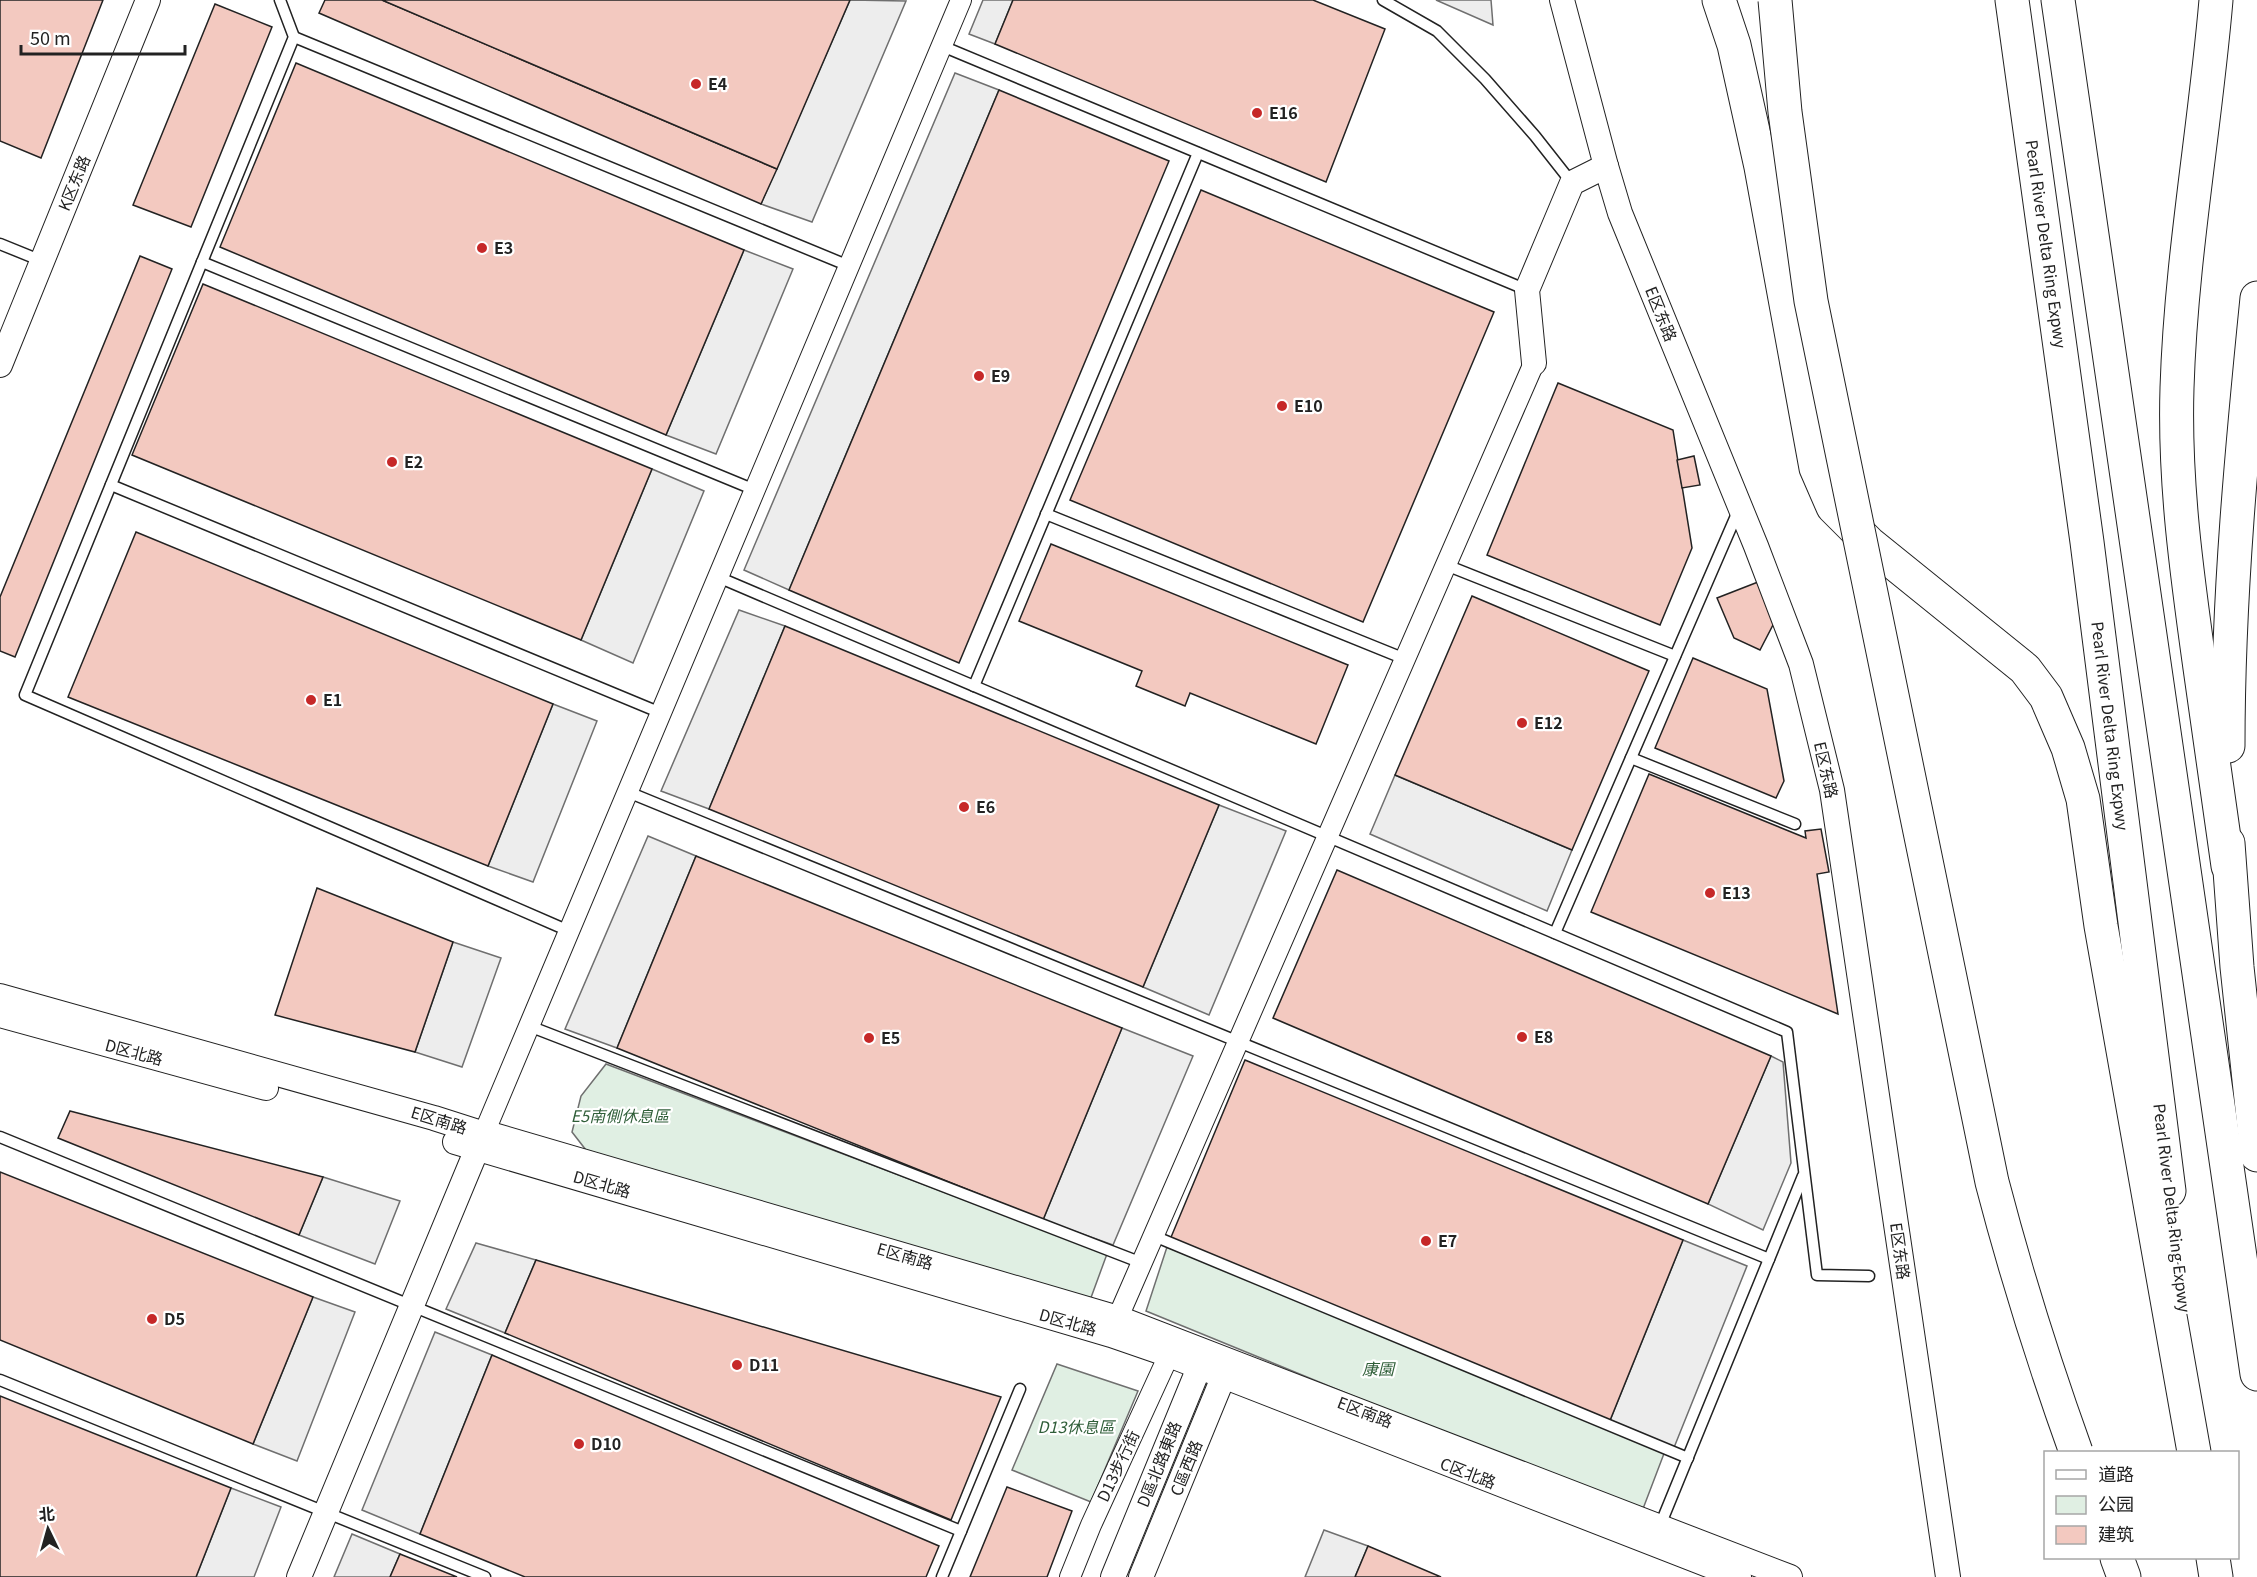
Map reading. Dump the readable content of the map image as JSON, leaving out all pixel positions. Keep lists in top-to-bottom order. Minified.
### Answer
{"streets":{"highway":["Pearl River Delta Ring Expwy"],"street":["K区东路","E区东路","D区北路","E区南路","D區北路東路","D13步行街","C區西路","C区北路"]},"crossings":[["D区北路","E区南路"],["D区北路","D區北路東路"],["D区北路","D13步行街"],["E区南路","D區北路東路"],["E区南路","C區西路"],["E区南路","C区北路"],["C區西路","C区北路"]],"parks":["E5南側休息區","康園","D13休息區"],"places":["E4","E16","E3","E9","E10","E2","E1","E12","E6","E13","E8","E5","E7","D5","D11","D10"],"legend":["道路","公园","建筑"],"scale_bar":"50 m","north":"top"}
